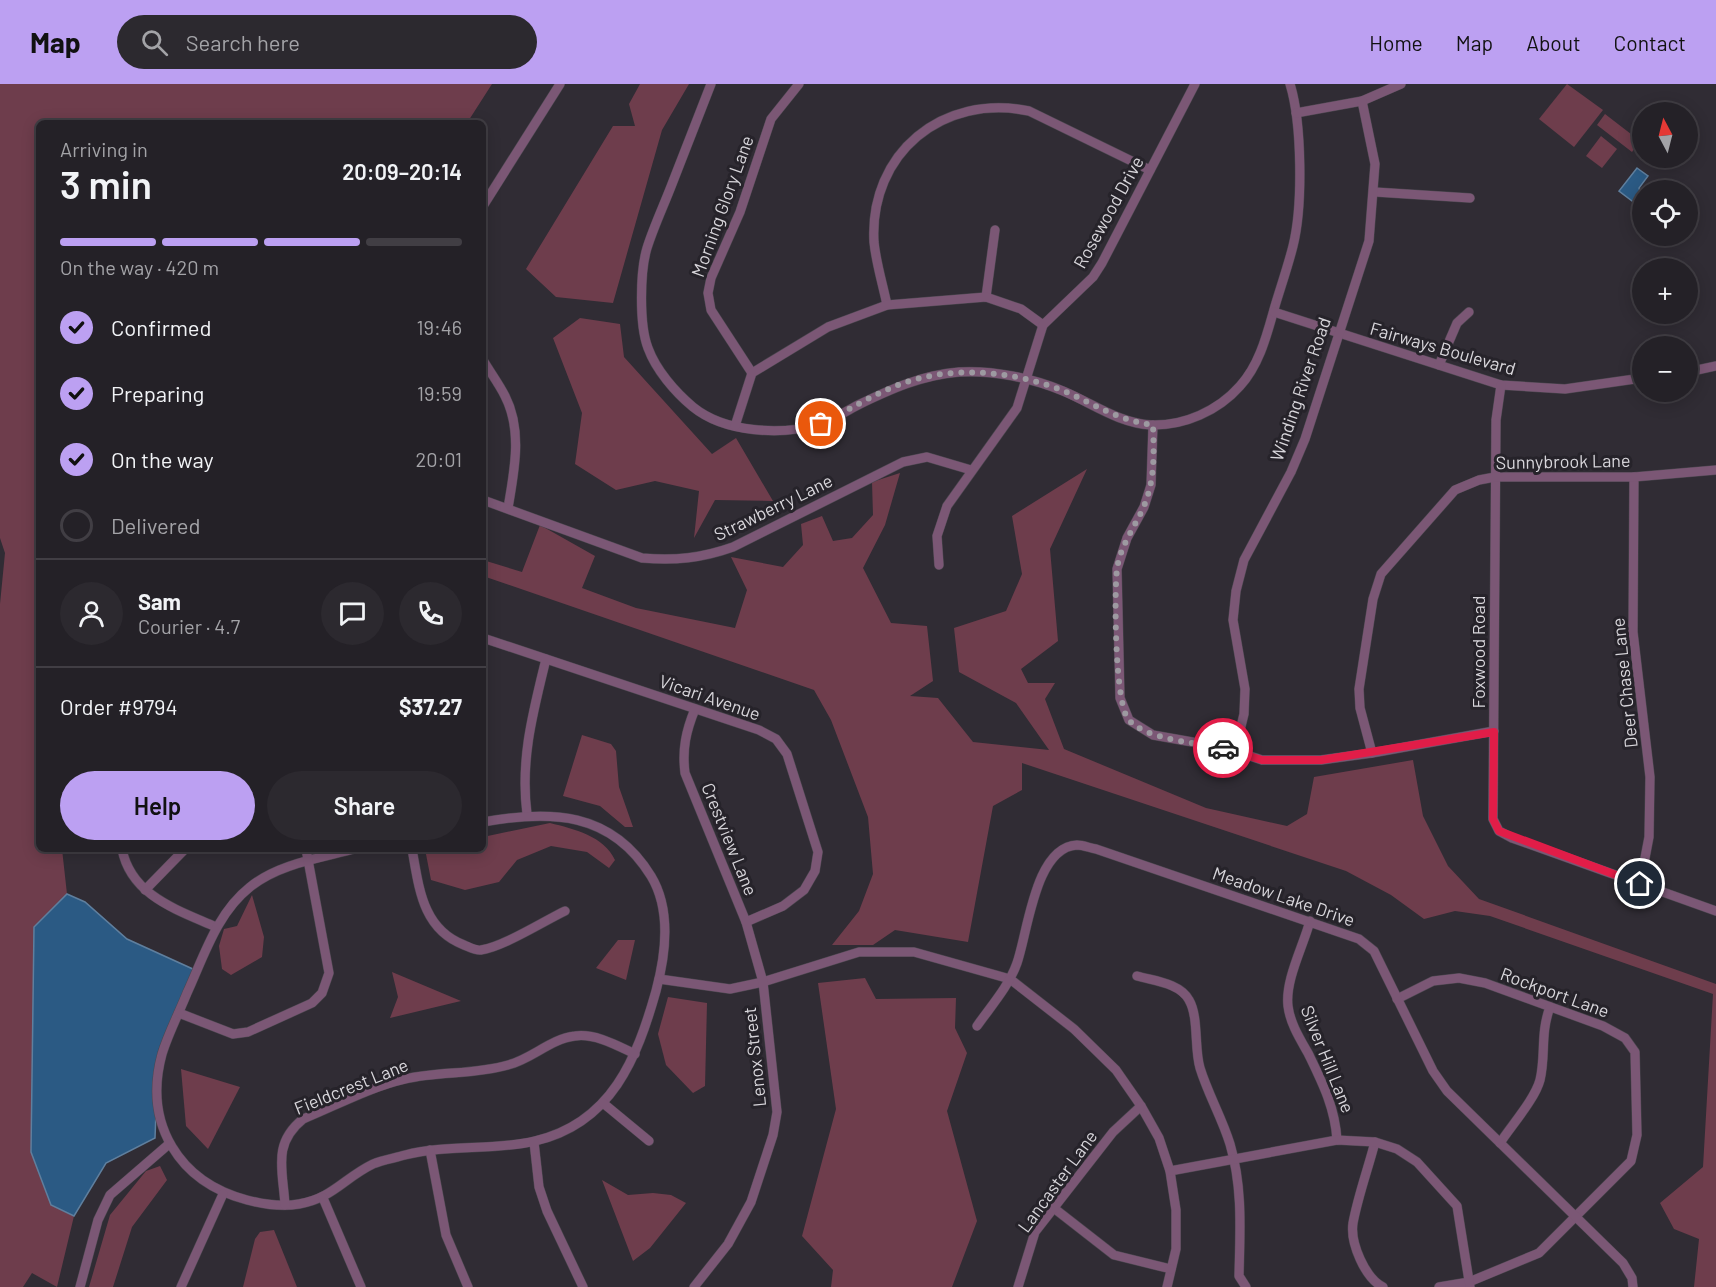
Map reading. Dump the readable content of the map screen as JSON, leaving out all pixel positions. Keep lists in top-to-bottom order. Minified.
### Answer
{"streets":{"street":["Morning Glory Lane","Rosewood Drive","Fairways Boulevard","Winding River Road","Sunnybrook Lane","Strawberry Lane","Foxwood Road","Deer Chase Lane","Vicari Avenue","Crestview Lane","Meadow Lake Drive","Rockport Lane","Lenox Street","Silver Hill Lane","Fieldcrest Lane","Lancaster Lane"]},"crossings":[["Rosewood Drive","Strawberry Lane"],["Fairways Boulevard","Winding River Road"],["Fairways Boulevard","Foxwood Road"],["Sunnybrook Lane","Foxwood Road"],["Sunnybrook Lane","Deer Chase Lane"],["Foxwood Road","Deer Chase Lane"],["Vicari Avenue","Crestview Lane"],["Crestview Lane","Lenox Street"],["Meadow Lake Drive","Rockport Lane"],["Meadow Lake Drive","Silver Hill Lane"]],"north":"top","page":{"header":"Map","search":"Search here","nav":["Home","Map","About","Contact"],"map_buttons":["+","−"],"heading":["3 min","Arriving in","20:09–20:14"],"panel":["Sam","Courier · 4.7","Order #9794","$37.27"],"bar":"On the way · 420 m","list":[["Confirmed","19:46"],["Preparing","19:59"],["On the way","20:01"],"Delivered"],"buttons":["Help","Share"]}}
